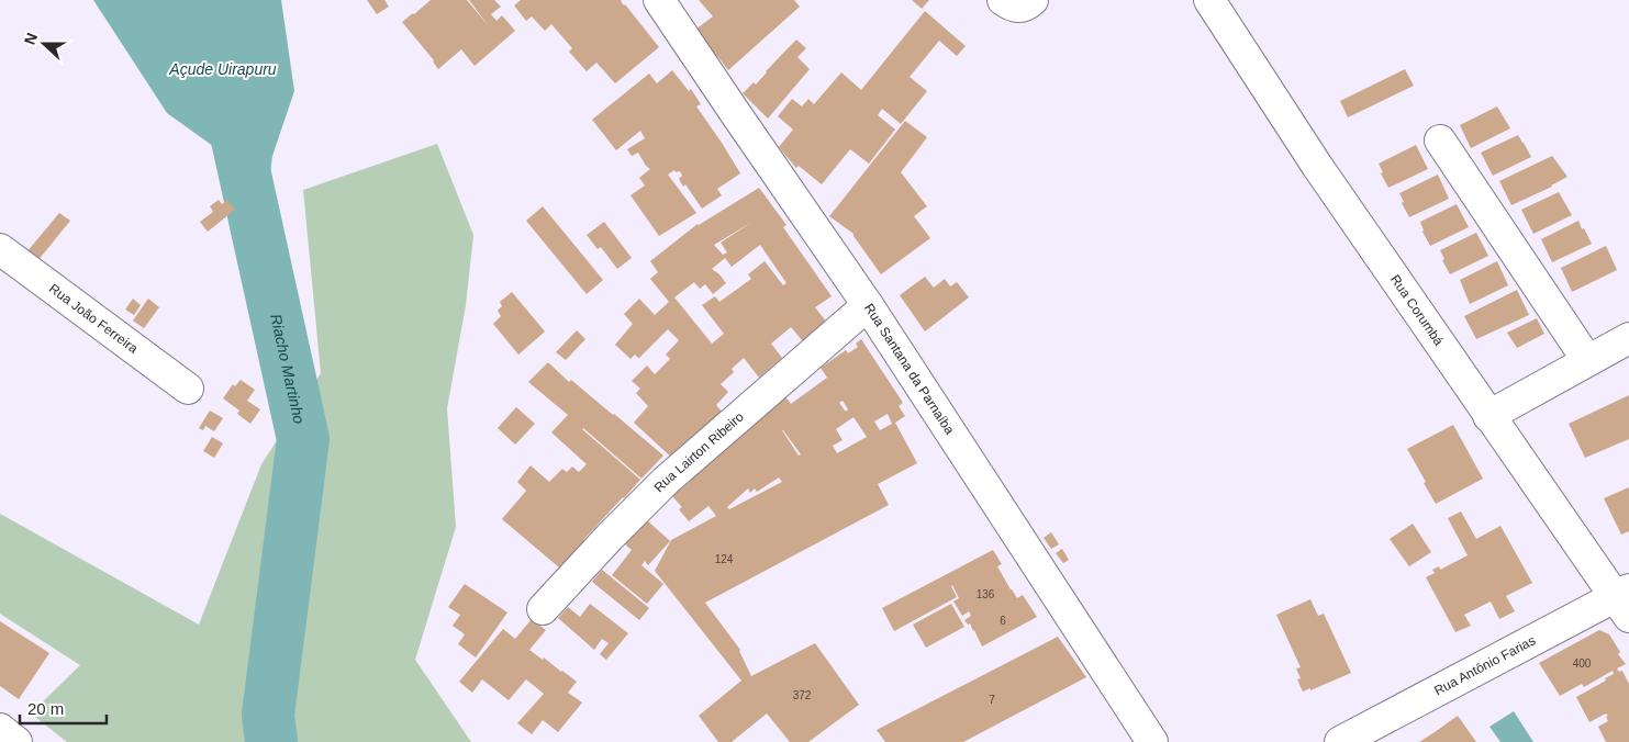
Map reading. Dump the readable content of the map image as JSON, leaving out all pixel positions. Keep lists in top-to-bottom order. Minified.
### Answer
{"streets":{"street":["Rua Corumbá","Rua João Ferreira","Rua Santana da Parnaíba","Rua Lairton Ribeiro","Rua Antônio Farias"]},"crossings":[["Rua Corumbá","Rua Antônio Farias"],["Rua Santana da Parnaíba","Rua Lairton Ribeiro"]],"water":["Açude Uirapuru","Riacho Martinho"],"house_numbers":["124","136","6","400","372","7"],"scale_bar":"20 m","north":"left"}
